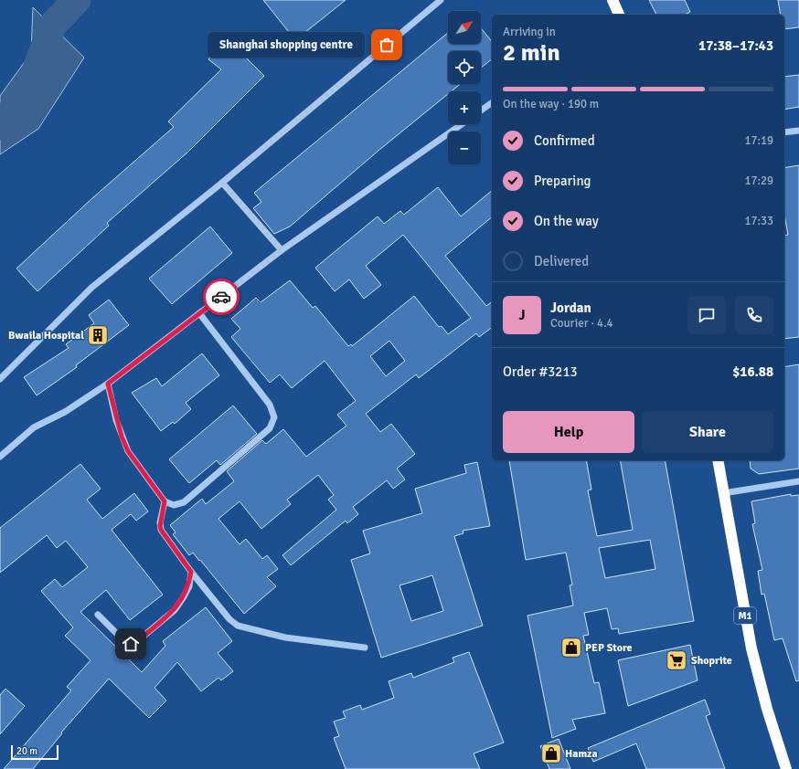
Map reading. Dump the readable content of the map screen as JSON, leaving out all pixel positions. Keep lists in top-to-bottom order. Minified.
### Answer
{"streets":{"highway":["M1"]},"places":{"other":["Shanghai shopping centre"],"building":["Bwaila Hospital"],"shop":["PEP Store","Hamza"],"supermarket":["Shoprite"]},"scale_bar":"20 m","north":"top right","page":{"map_buttons":["+","−"],"heading":["2 min","Arriving in","17:38–17:43"],"panel":["Jordan","Courier · 4.4","Order #3213","$16.88"],"bubble":"Shanghai shopping centre","bar":"On the way · 190 m","list":[["Confirmed","17:19"],["Preparing","17:29"],["On the way","17:33"],"Delivered"],"round":"J","buttons":["Help","Share"],"scale":"20 m"}}
